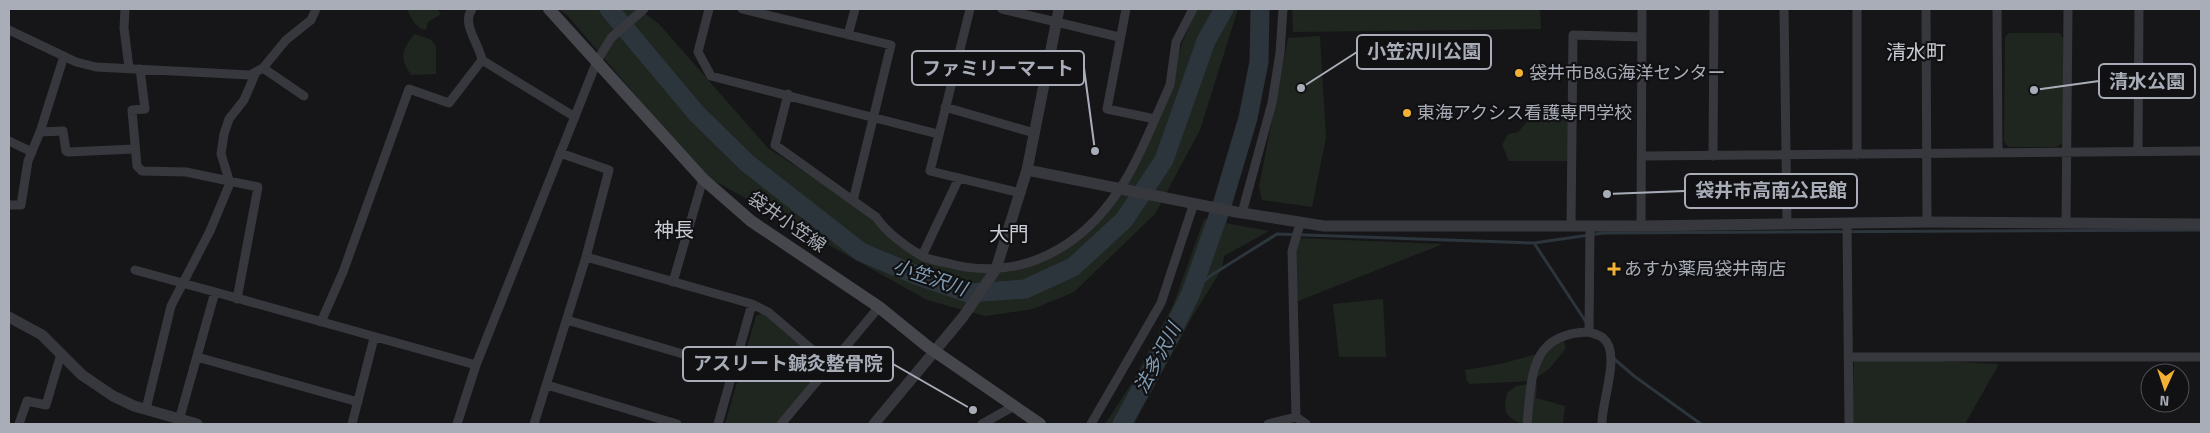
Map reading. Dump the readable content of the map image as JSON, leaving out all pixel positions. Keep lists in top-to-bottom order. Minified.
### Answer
{"streets":{"main road":["袋井小笠線"]},"districts":["清水町","神長","大門"],"water":["小笠沢川","法多沢川"],"places":{"other":["袋井市B&G海洋センター","小笠沢川公園","清水公園","東海アクシス看護専門学校","ファミリーマート","袋井市高南公民館","アスリート鍼灸整骨院"],"health":["あすか薬局袋井南店"]},"north":"bottom"}
